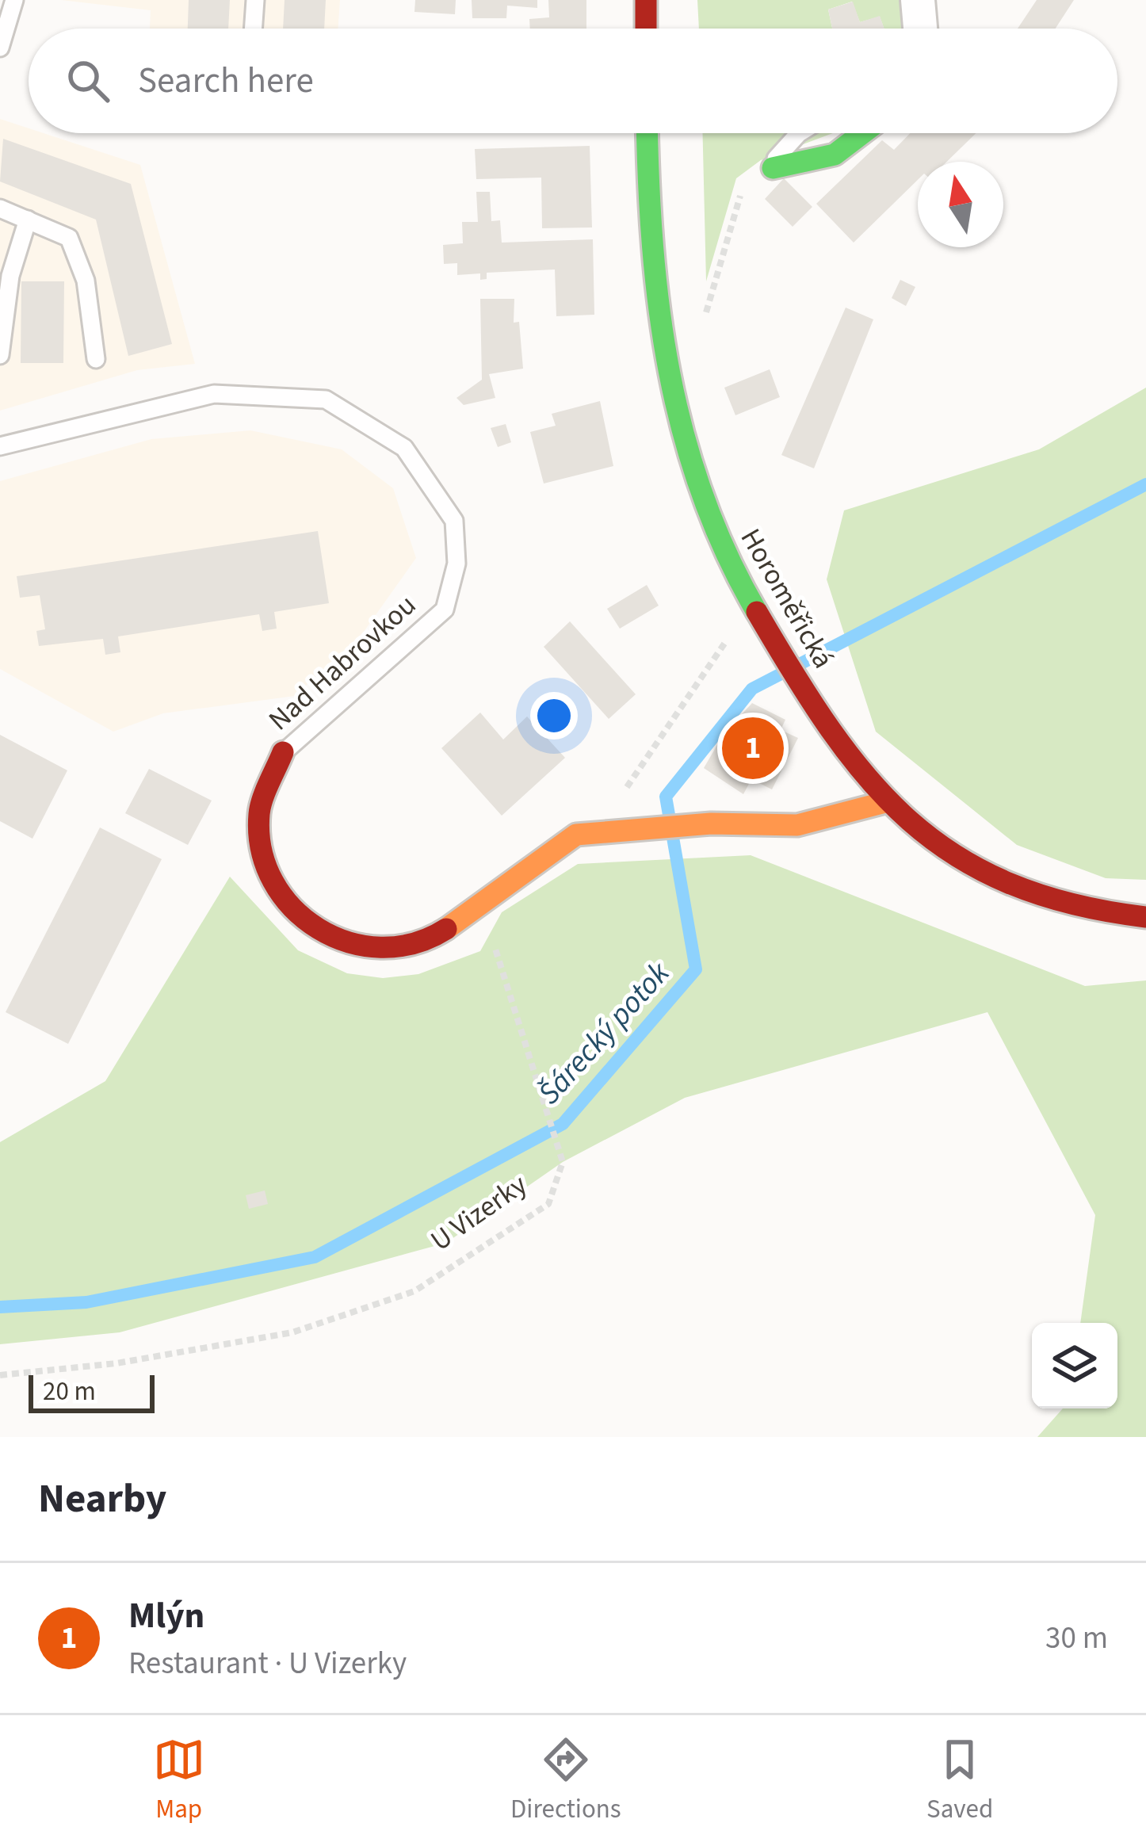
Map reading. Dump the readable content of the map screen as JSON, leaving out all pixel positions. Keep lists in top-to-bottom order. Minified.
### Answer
{"streets":{"main road":["Horoměřická","Nad Habrovkou"],"path":["U Vizerky"]},"crossings":[["Nad Habrovkou","U Vizerky"]],"water":["Šárecký potok"],"scale_bar":"20 m","north":"top","page":{"search":"Search here","pins":"1","scale":"20 m","heading":"Nearby","list":[{"mark":"1","name":"Mlýn","note":"Restaurant · U Vizerky","value":"30 m"}],"nav":["Map","Directions","Saved"]}}
